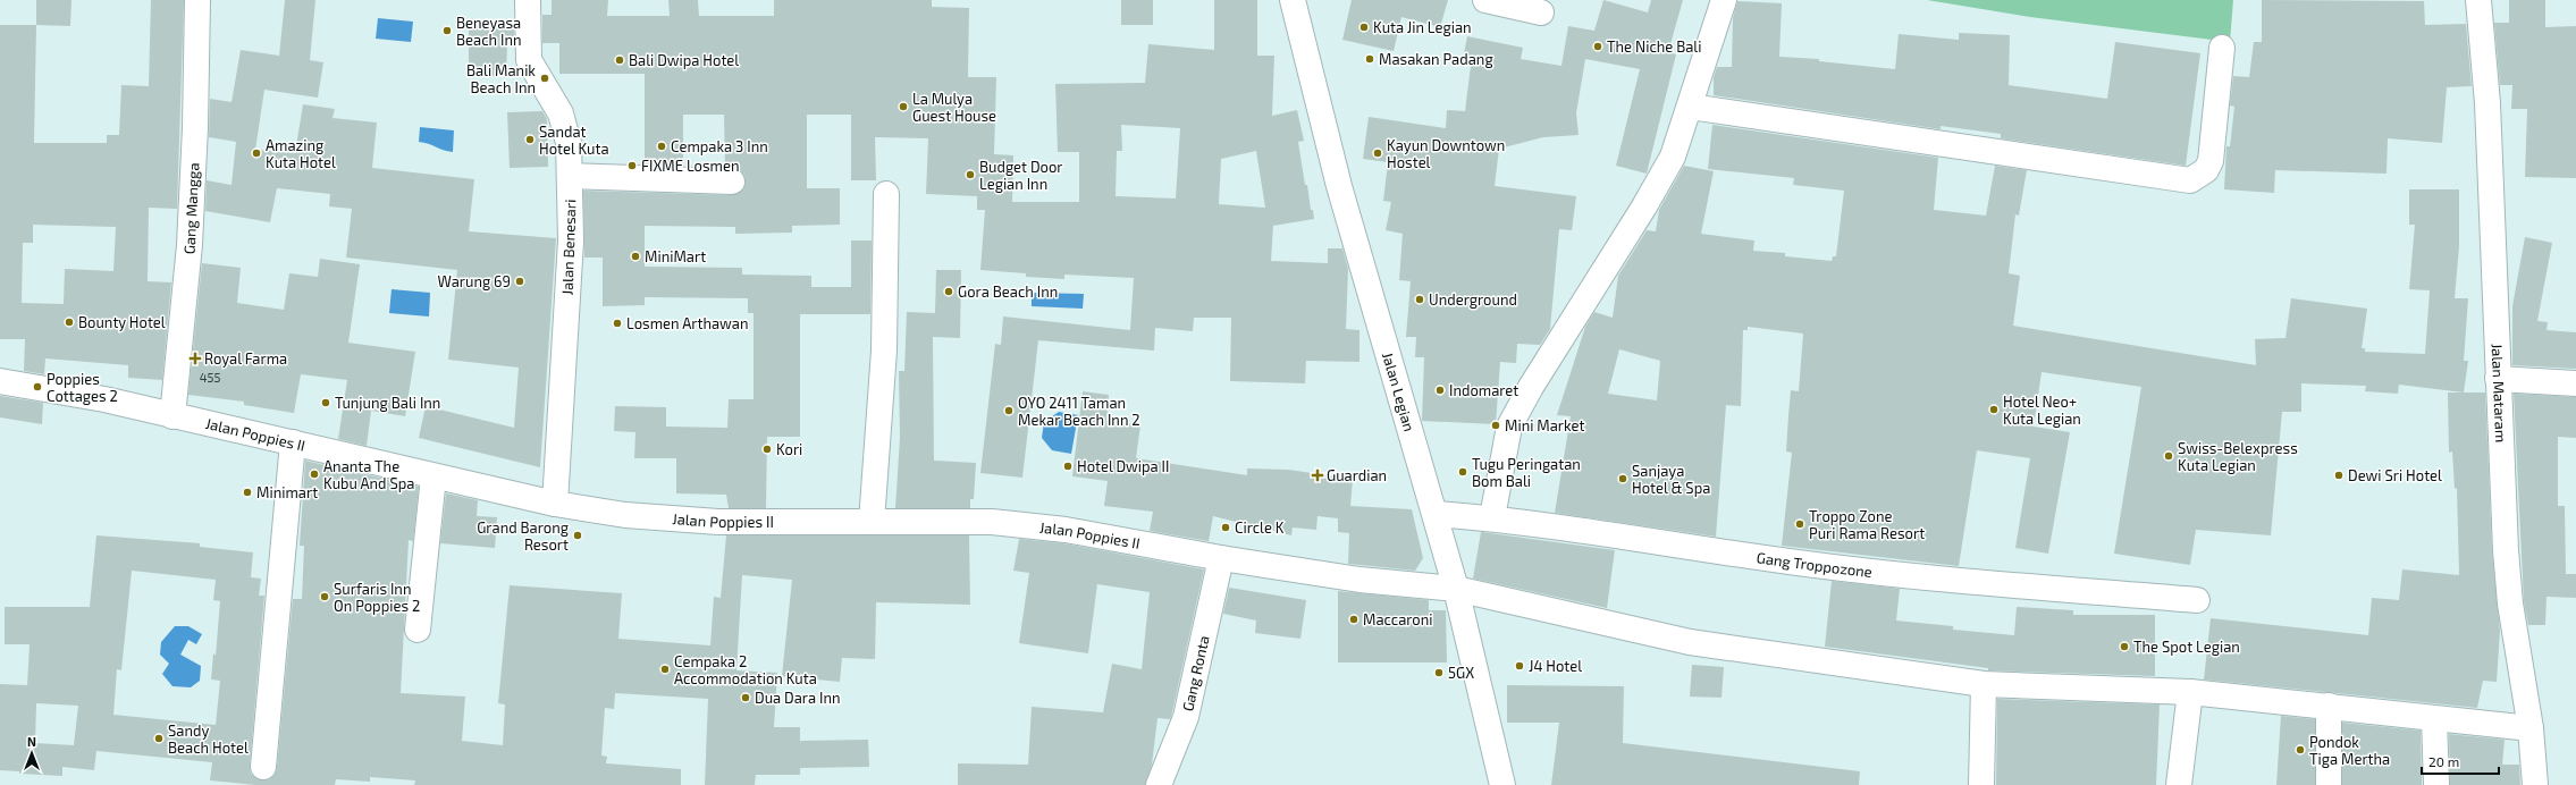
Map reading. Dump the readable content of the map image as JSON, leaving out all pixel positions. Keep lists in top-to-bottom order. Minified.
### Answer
{"streets":{"street":["Gang Mangga","Jalan Benesari","Jalan Legian","Jalan Mataram","Jalan Poppies II","Gang Troppozone","Gang Ronta"]},"crossings":[["Gang Mangga","Jalan Poppies II"],["Jalan Benesari","Jalan Poppies II"],["Jalan Legian","Jalan Poppies II"],["Jalan Legian","Gang Troppozone"],["Jalan Mataram","Jalan Poppies II"],["Jalan Poppies II","Gang Ronta"]],"places":{"other":["Kuta Jin Legian","Beneyasa Beach Inn","The Niche Bali","Masakan Padang","Bali Dwipa Hotel","Bali Manik Beach Inn","La Mulya Guest House","Sandat Hotel Kuta","Cempaka 3 Inn","Amazing Kuta Hotel","Kayun Downtown Hostel","FIXME Losmen","Budget Door Legian Inn","MiniMart","Warung 69","Gora Beach Inn","Underground","Bounty Hotel","Losmen Arthawan","Poppies Cottages 2","Indomaret","Tunjung Bali Inn","Hotel Neo+ Kuta Legian","OYO 2411 Taman Mekar Beach Inn 2","Mini Market","Kori","Swiss-Belexpress Kuta Legian","Hotel Dwipa II","Tugu Peringatan Bom Bali","Ananta The Kubu And Spa","Dewi Sri Hotel","Sanjaya Hotel & Spa","Minimart","Troppo Zone Puri Rama Resort","Circle K","Grand Barong Resort","Surfaris Inn On Poppies 2","Maccaroni","The Spot Legian","J4 Hotel","Cempaka 2 Accommodation Kuta","5GX","Dua Dara Inn","Sandy Beach Hotel","Pondok Tiga Mertha"],"health":["Royal Farma","Guardian"]},"house_numbers":["455"],"scale_bar":"20 m","north":"top"}
